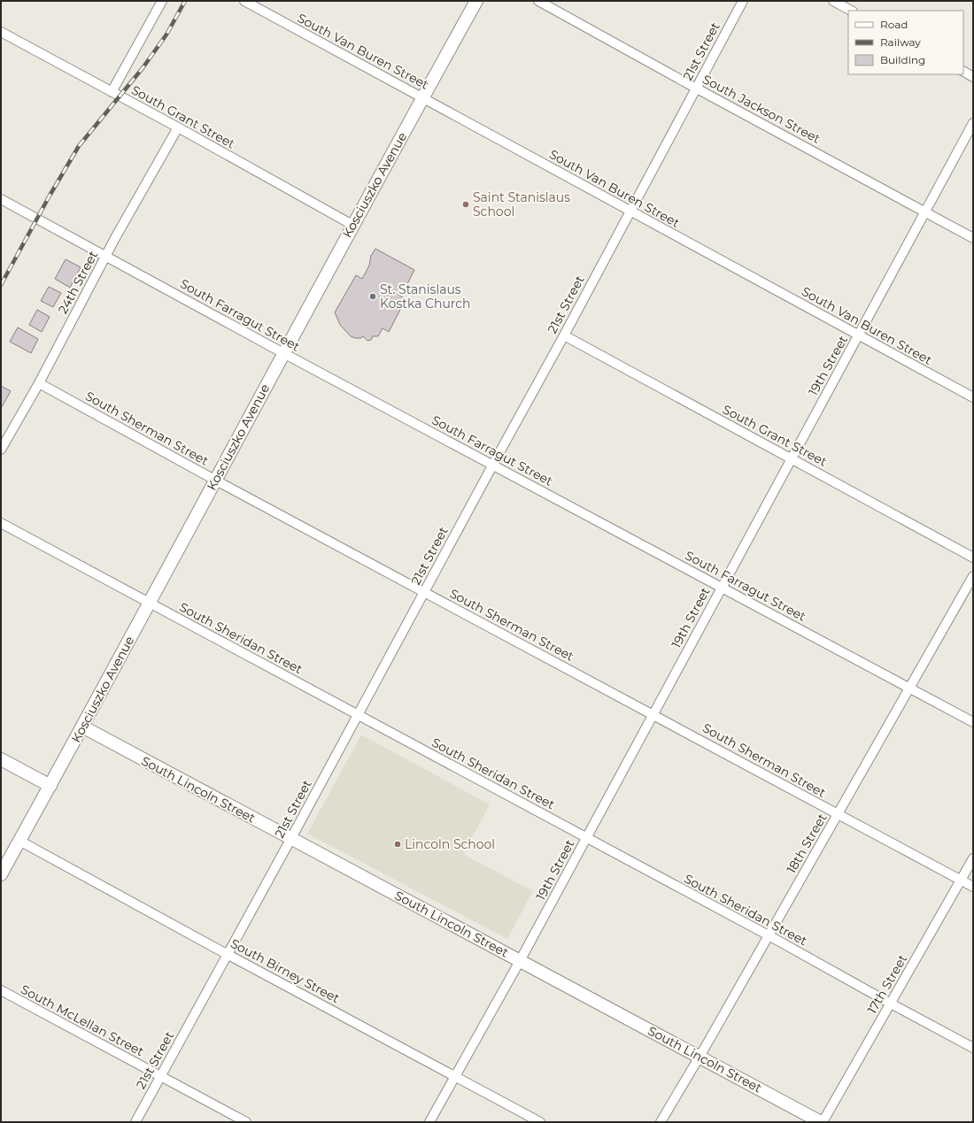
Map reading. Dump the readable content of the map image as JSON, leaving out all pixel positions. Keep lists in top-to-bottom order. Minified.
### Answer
{"streets":{"main road":["Kosciuszko Avenue","South Lincoln Street"],"street":["South Van Buren Street","21st Street","South Jackson Street","South Grant Street","24th Street","South Farragut Street","19th Street","South Sherman Street","South Sheridan Street","18th Street","South Birney Street","17th Street","South McLellan Street"]},"crossings":[["South Van Buren Street","21st Street"],["South Van Buren Street","Kosciuszko Avenue"],["South Van Buren Street","19th Street"],["21st Street","South Jackson Street"],["21st Street","South Grant Street"],["21st Street","South Farragut Street"],["21st Street","South Sherman Street"],["21st Street","South Sheridan Street"],["21st Street","South Lincoln Street"],["21st Street","South Birney Street"],["21st Street","South McLellan Street"],["South Jackson Street","19th Street"],["South Grant Street","Kosciuszko Avenue"],["South Grant Street","24th Street"],["South Grant Street","19th Street"],["Kosciuszko Avenue","South Farragut Street"],["Kosciuszko Avenue","South Sherman Street"],["Kosciuszko Avenue","South Sheridan Street"],["Kosciuszko Avenue","South Lincoln Street"],["Kosciuszko Avenue","South Birney Street"],["24th Street","South Farragut Street"],["24th Street","South Sherman Street"],["South Farragut Street","19th Street"],["South Farragut Street","18th Street"],["19th Street","South Sherman Street"],["19th Street","South Sheridan Street"],["19th Street","South Lincoln Street"],["19th Street","South Birney Street"],["South Sherman Street","18th Street"],["South Sherman Street","17th Street"],["South Sheridan Street","18th Street"],["South Sheridan Street","17th Street"],["South Lincoln Street","18th Street"],["South Lincoln Street","17th Street"]],"places":["Saint Stanislaus School","St. Stanislaus Kostka Church","Lincoln School"],"legend":["Road","Railway","Building"]}
